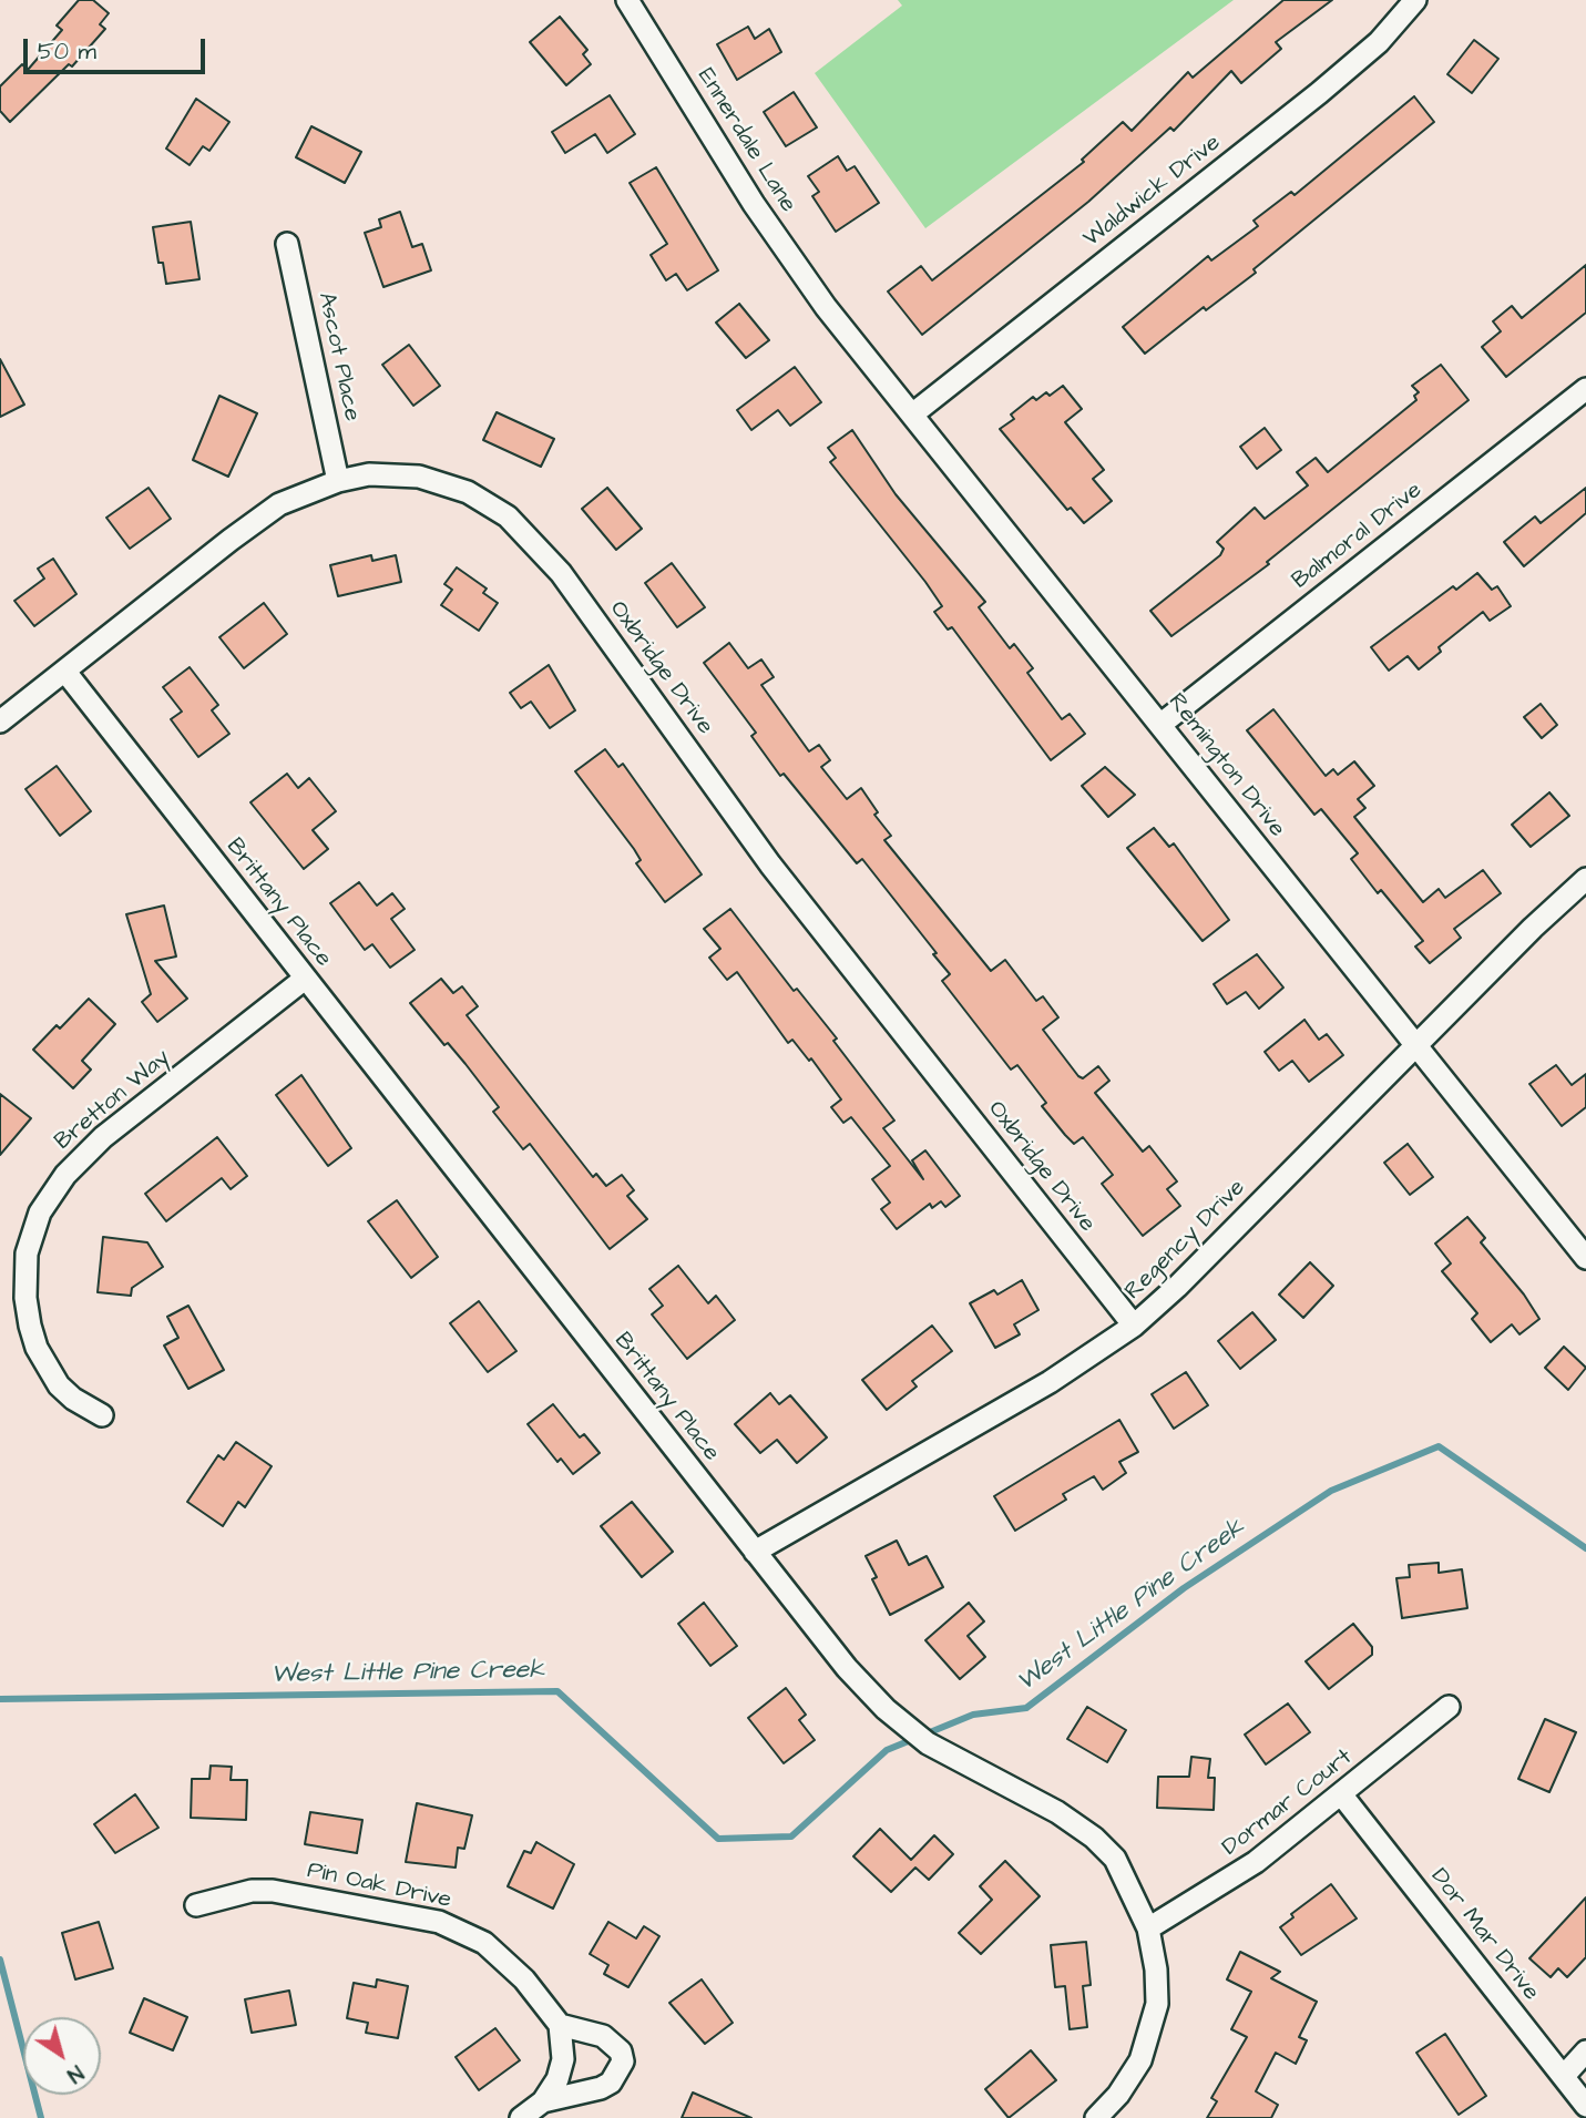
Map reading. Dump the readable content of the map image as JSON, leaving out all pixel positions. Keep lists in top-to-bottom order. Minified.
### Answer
{"streets":{"street":["Ennerdale Lane","Waldwick Drive","Ascot Place","Balmoral Drive","Oxbridge Drive","Remington Drive","Brittany Place","Bretton Way","Regency Drive","Dormar Court","Pin Oak Drive","Dor Mar Drive"]},"crossings":[["Ennerdale Lane","Remington Drive"],["Waldwick Drive","Remington Drive"],["Ascot Place","Oxbridge Drive"],["Balmoral Drive","Remington Drive"],["Oxbridge Drive","Brittany Place"],["Oxbridge Drive","Regency Drive"],["Remington Drive","Regency Drive"],["Brittany Place","Bretton Way"],["Brittany Place","Regency Drive"],["Brittany Place","Dormar Court"],["Dormar Court","Dor Mar Drive"]],"water":["West Little Pine Creek"],"scale_bar":"50 m","north":"bottom right"}
